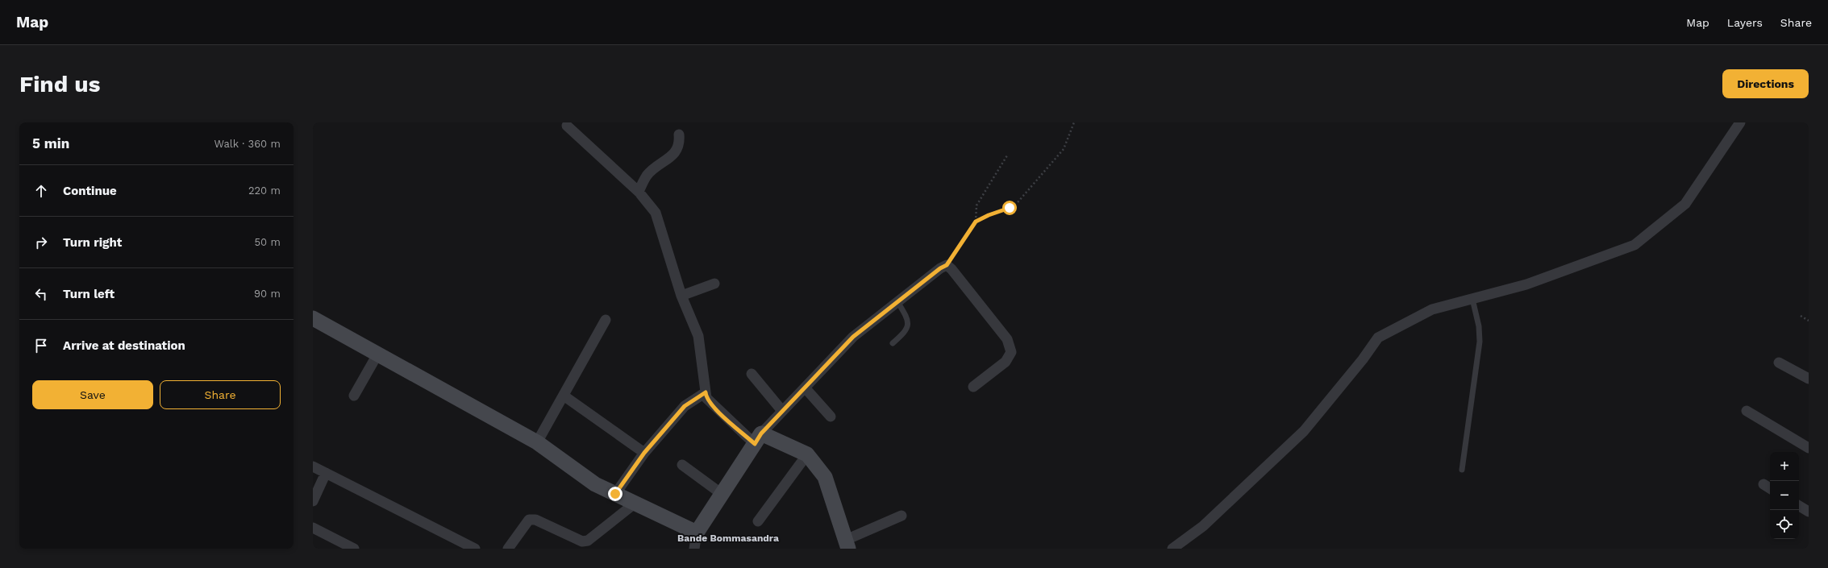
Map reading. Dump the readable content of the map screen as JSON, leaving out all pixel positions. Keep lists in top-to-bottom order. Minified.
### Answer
{"districts":["Bande Bommasandra"],"page":{"header":"Map","nav":["Map","Layers","Share"],"buttons":["Directions",["Save","Share"]],"title":"Find us","heading":["5 min","Walk · 360 m"],"list":[["Continue","220 m"],["Turn right","50 m"],["Turn left","90 m"],"Arrive at destination"],"map_buttons":["+","−"]}}
